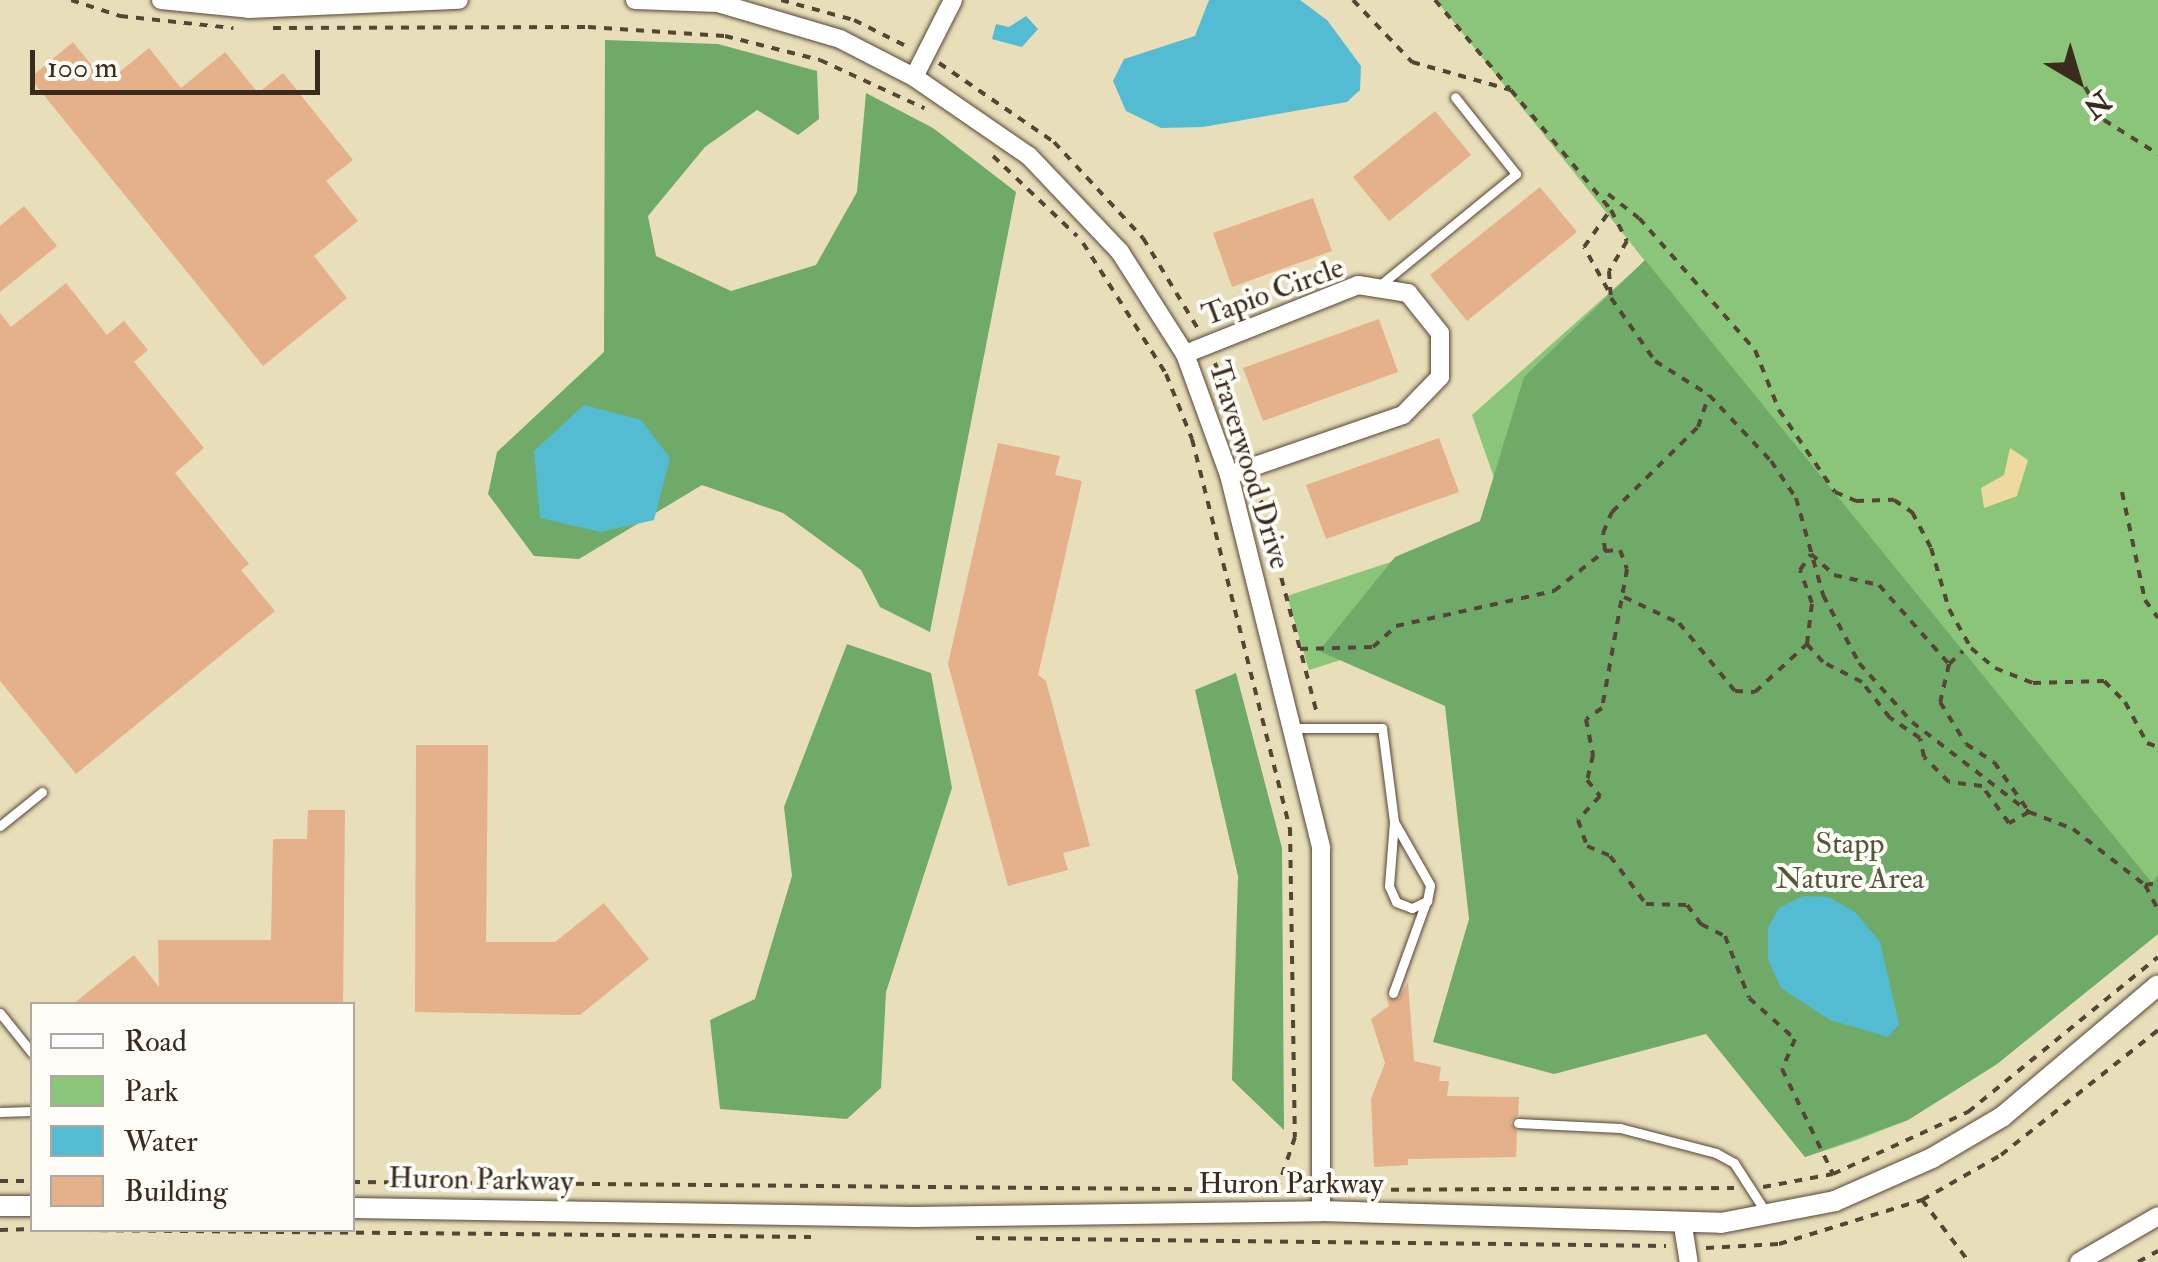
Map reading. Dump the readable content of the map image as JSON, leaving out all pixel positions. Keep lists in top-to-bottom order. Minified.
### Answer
{"streets":{"street":["Tapio Circle","Traverwood Drive","Huron Parkway"]},"crossings":[["Tapio Circle","Traverwood Drive"],["Traverwood Drive","Huron Parkway"]],"parks":["Stapp Nature Area"],"legend":["Road","Park","Water","Building"],"scale_bar":"100 m","north":"bottom right"}
